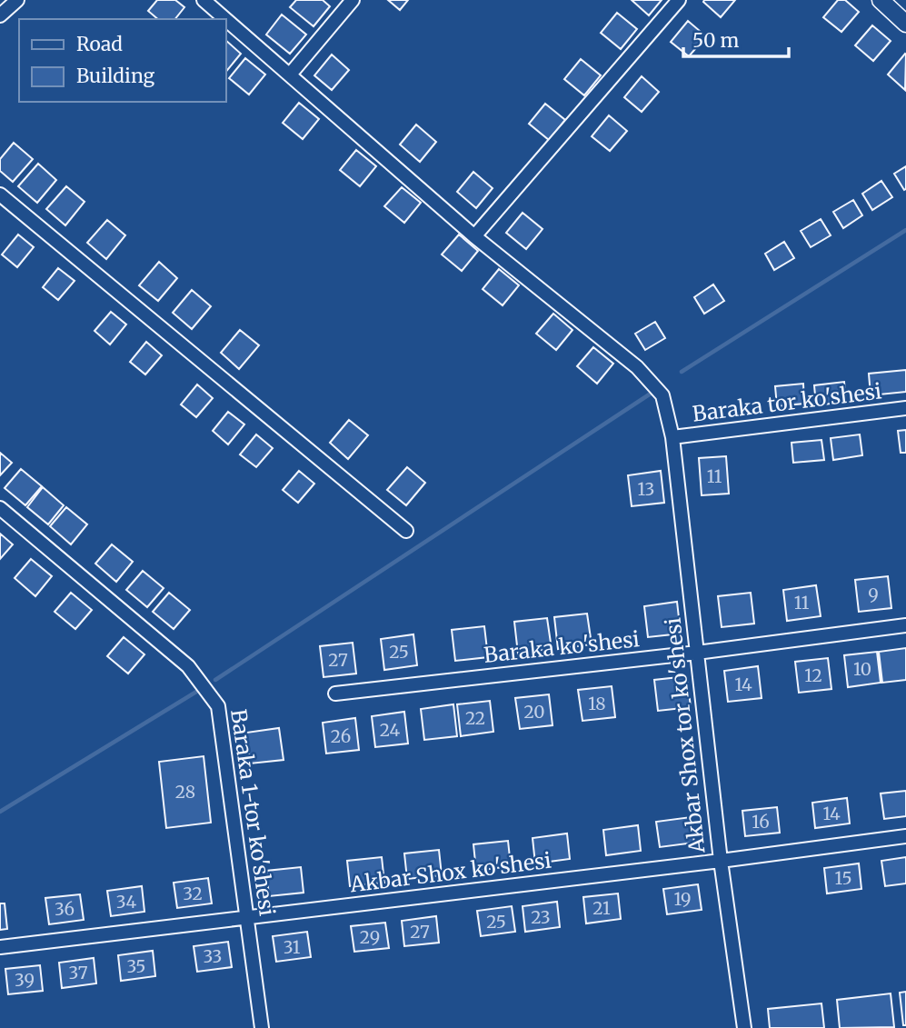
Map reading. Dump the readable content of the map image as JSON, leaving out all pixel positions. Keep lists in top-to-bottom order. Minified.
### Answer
{"streets":{"street":["Baraka tor ko'shesi","Baraka ko'shesi","Akbar Shox tor ko'shesi","Baraka 1-tor ko'shesi","Akbar Shox ko'shesi"]},"crossings":[["Baraka tor ko'shesi","Akbar Shox tor ko'shesi"],["Baraka ko'shesi","Akbar Shox tor ko'shesi"],["Akbar Shox tor ko'shesi","Akbar Shox ko'shesi"],["Baraka 1-tor ko'shesi","Akbar Shox ko'shesi"]],"house_numbers":["11","13","9","11","25","27","10","12","14","18","20","22","24","26","28","14","16","15","32","19","34","21","36","23","25","27","29","31","33","35","37","39"],"legend":["Road","Building"],"scale_bar":"50 m"}
